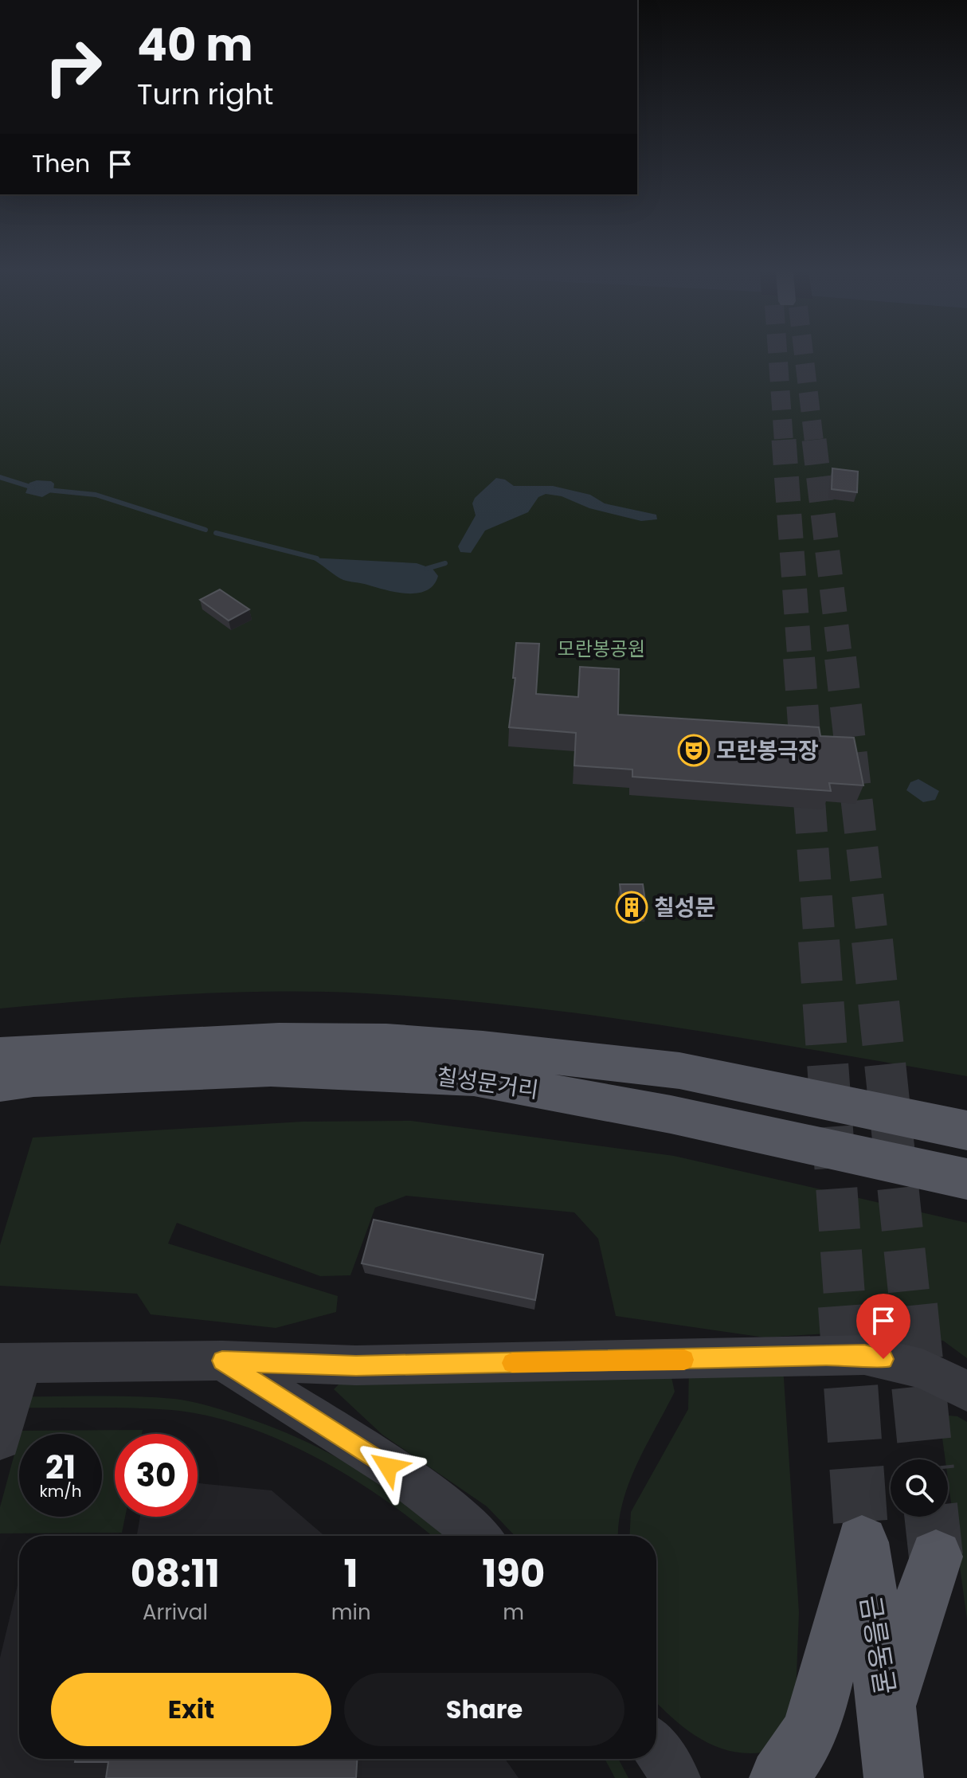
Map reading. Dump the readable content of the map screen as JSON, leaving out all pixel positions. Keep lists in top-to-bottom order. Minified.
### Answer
{"streets":{"main road":["칠성문거리","금릉동굴"]},"parks":["모란봉공원"],"places":{"theatre":["모란봉극장"],"building":["칠성문"]},"page":{"turn":["40 m","Turn right"],"then":"Then","speed":"21 km/h","limit":"30","eta":["08:11","Arrival","1","min","190","m"],"buttons":["Exit","Share"]}}
